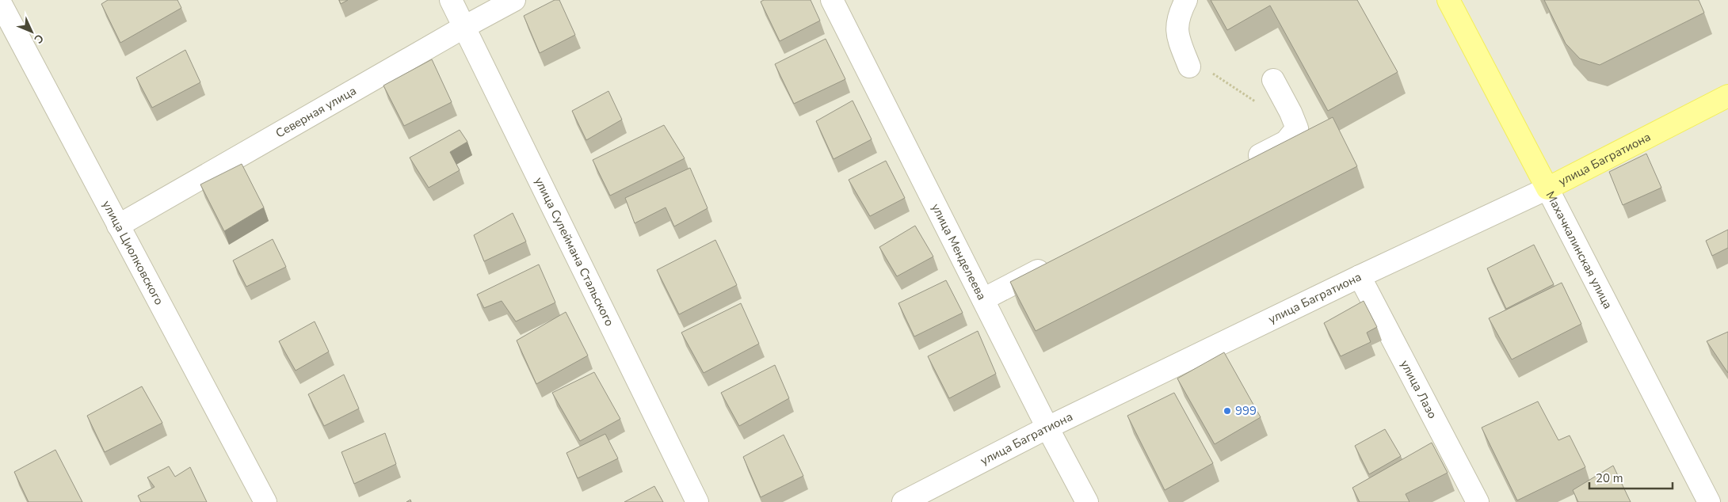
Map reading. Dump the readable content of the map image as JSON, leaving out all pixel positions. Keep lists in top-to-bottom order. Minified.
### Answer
{"streets":{"main road":["улица Багратиона","Махачкалинская улица"],"street":["Северная улица","улица Сулеймана Стальского","улица Менделеева","улица Циолковского","улица Лазо"]},"crossings":[["Северная улица","улица Сулеймана Стальского"],["Северная улица","улица Циолковского"],["улица Багратиона","улица Менделеева"],["улица Багратиона","Махачкалинская улица"],["улица Багратиона","улица Лазо"]],"places":["999"],"scale_bar":"20 m","north":"bottom right"}
